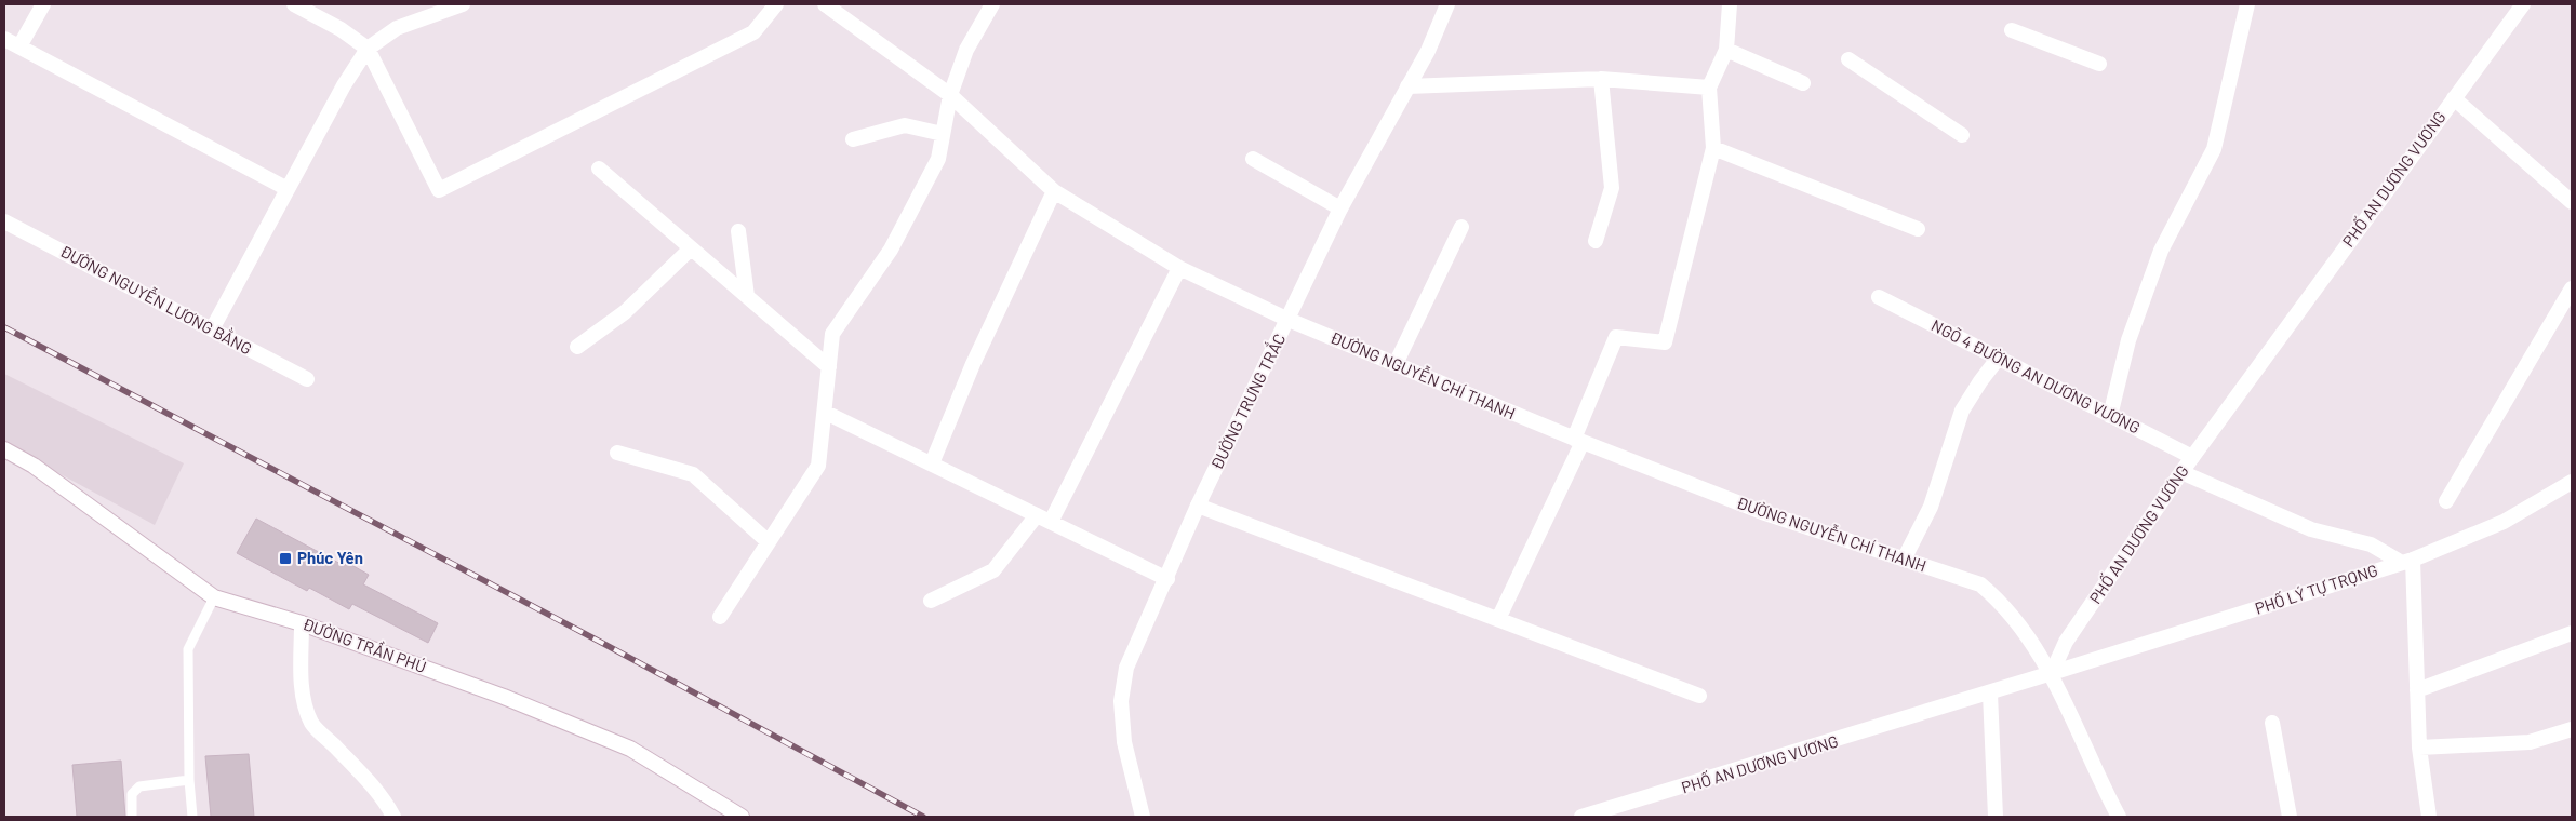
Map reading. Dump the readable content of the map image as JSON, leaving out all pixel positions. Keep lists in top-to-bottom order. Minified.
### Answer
{"streets":{"street":["PHỐ AN DƯƠNG VƯƠNG","ĐƯỜNG NGUYỄN LƯƠNG BẰNG","ĐƯỜNG NGUYỄN CHÍ THANH","NGÕ 4 ĐƯỜNG AN DƯƠNG VƯƠNG","ĐƯỜNG TRƯNG TRẮC","PHỐ LÝ TỰ TRỌNG","ĐƯỜNG TRẦN PHÚ"]},"crossings":[["PHỐ AN DƯƠNG VƯƠNG","ĐƯỜNG NGUYỄN CHÍ THANH"],["PHỐ AN DƯƠNG VƯƠNG","NGÕ 4 ĐƯỜNG AN DƯƠNG VƯƠNG"],["PHỐ AN DƯƠNG VƯƠNG","PHỐ LÝ TỰ TRỌNG"],["ĐƯỜNG NGUYỄN CHÍ THANH","ĐƯỜNG TRƯNG TRẮC"],["ĐƯỜNG NGUYỄN CHÍ THANH","PHỐ LÝ TỰ TRỌNG"]],"places":{"transit":["Phúc Yên"]}}
